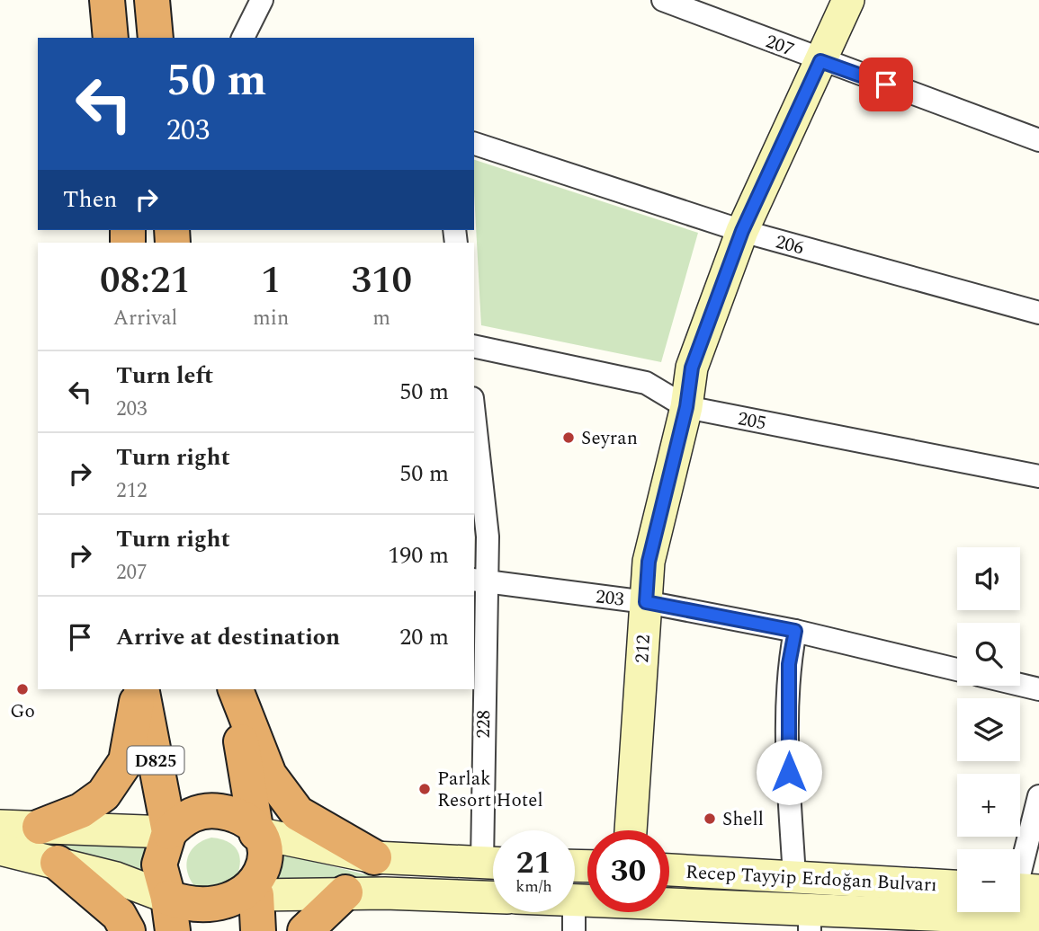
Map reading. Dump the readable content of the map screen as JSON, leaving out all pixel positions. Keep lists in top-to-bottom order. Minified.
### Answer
{"streets":{"highway":["D825"],"street":["207","206","205","203","212","228","Recep Tayyip Erdoğan Bulvarı"]},"crossings":[["207","212"],["206","212"],["205","212"],["203","212"],["203","228"]],"places":["Seyran","Go","Parlak Resort Hotel","Shell"],"page":{"turn":["50 m","203"],"then":"Then","eta":["08:21","Arrival","1","min","310","m"],"list":[{"name":"Turn left","note":"203","value":"50 m"},{"name":"Turn right","note":"212","value":"50 m"},{"name":"Turn right","note":"207","value":"190 m"},{"name":"Arrive at destination","value":"20 m"}],"map_buttons":["+","−"],"speed":"21 km/h","limit":"30"}}
